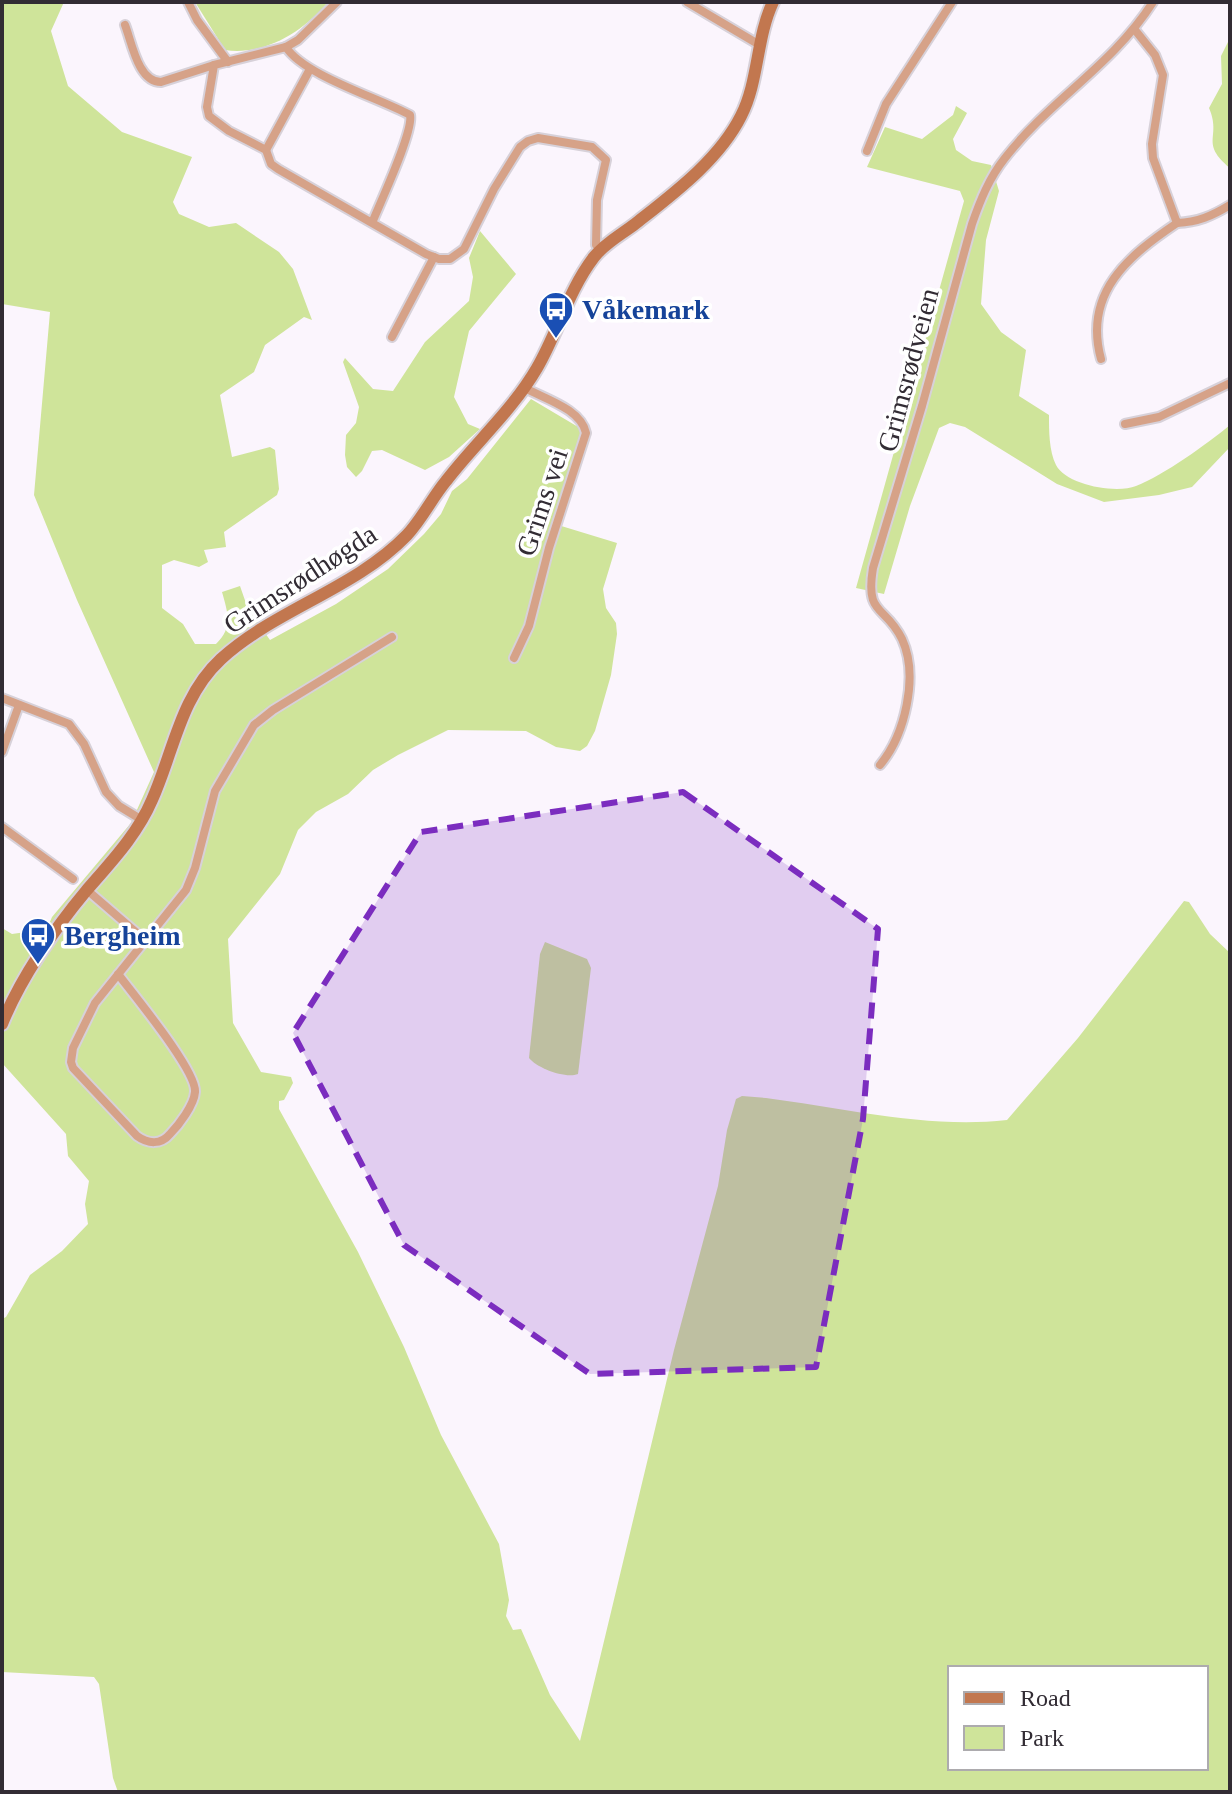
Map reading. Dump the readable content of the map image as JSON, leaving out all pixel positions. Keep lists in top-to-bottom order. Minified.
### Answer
{"streets":{"main road":["Grimsrødhøgda"],"street":["Grimsrødveien","Grims vei"]},"crossings":[["Grims vei","Grimsrødhøgda"]],"places":{"bus stop":["Våkemark","Bergheim"]},"legend":["Road","Park"]}
